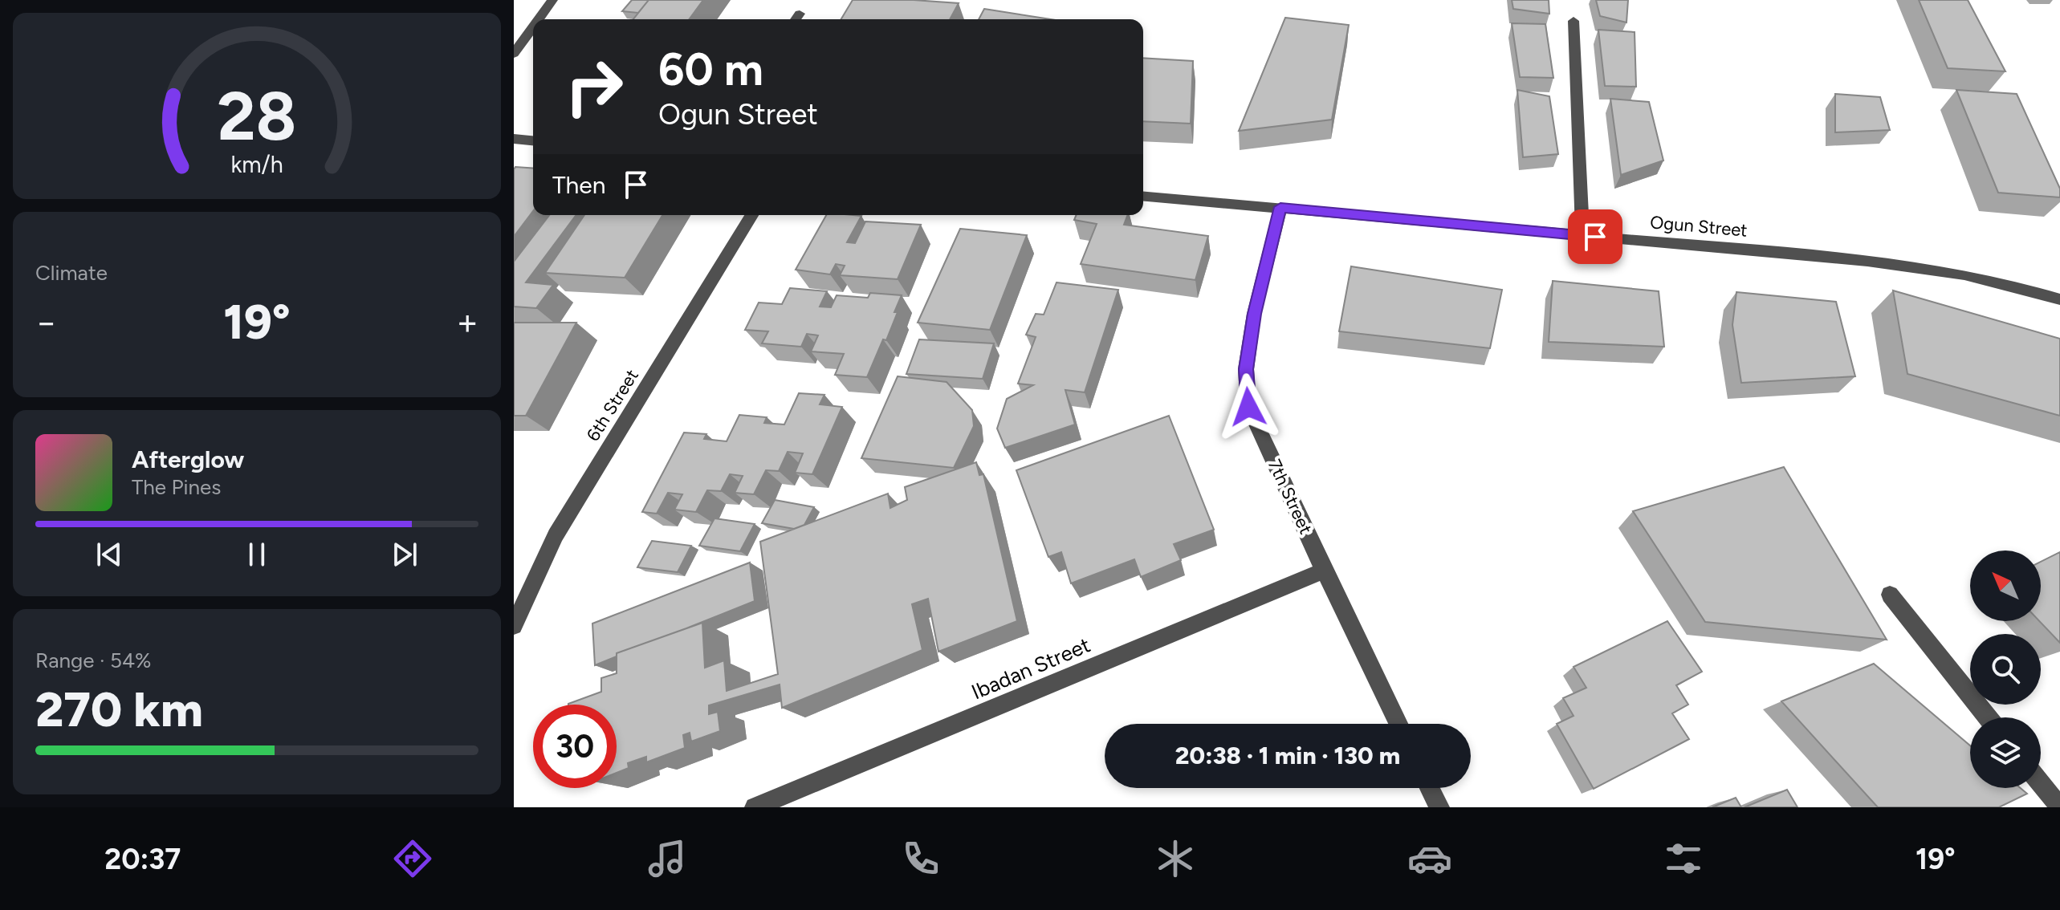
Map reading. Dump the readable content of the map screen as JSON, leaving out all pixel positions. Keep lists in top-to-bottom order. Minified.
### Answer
{"streets":{"street":["Ogun Street","6th Street","7th Street","Ibadan Street"]},"crossings":[["Ogun Street","7th Street"],["7th Street","Ibadan Street"]],"north":"top left","page":{"turn":["60 m","Ogun Street"],"then":"Then","tile":["Climate",["Range · 54%","270 km"]],"heat":["−","19°","+"],"song":["Afterglow","The Pines"],"limit":"30","trip":"20:38 · 1 min · 130 m","tabs":["20:37","19°"],"gauge":["28","km/h"]}}
